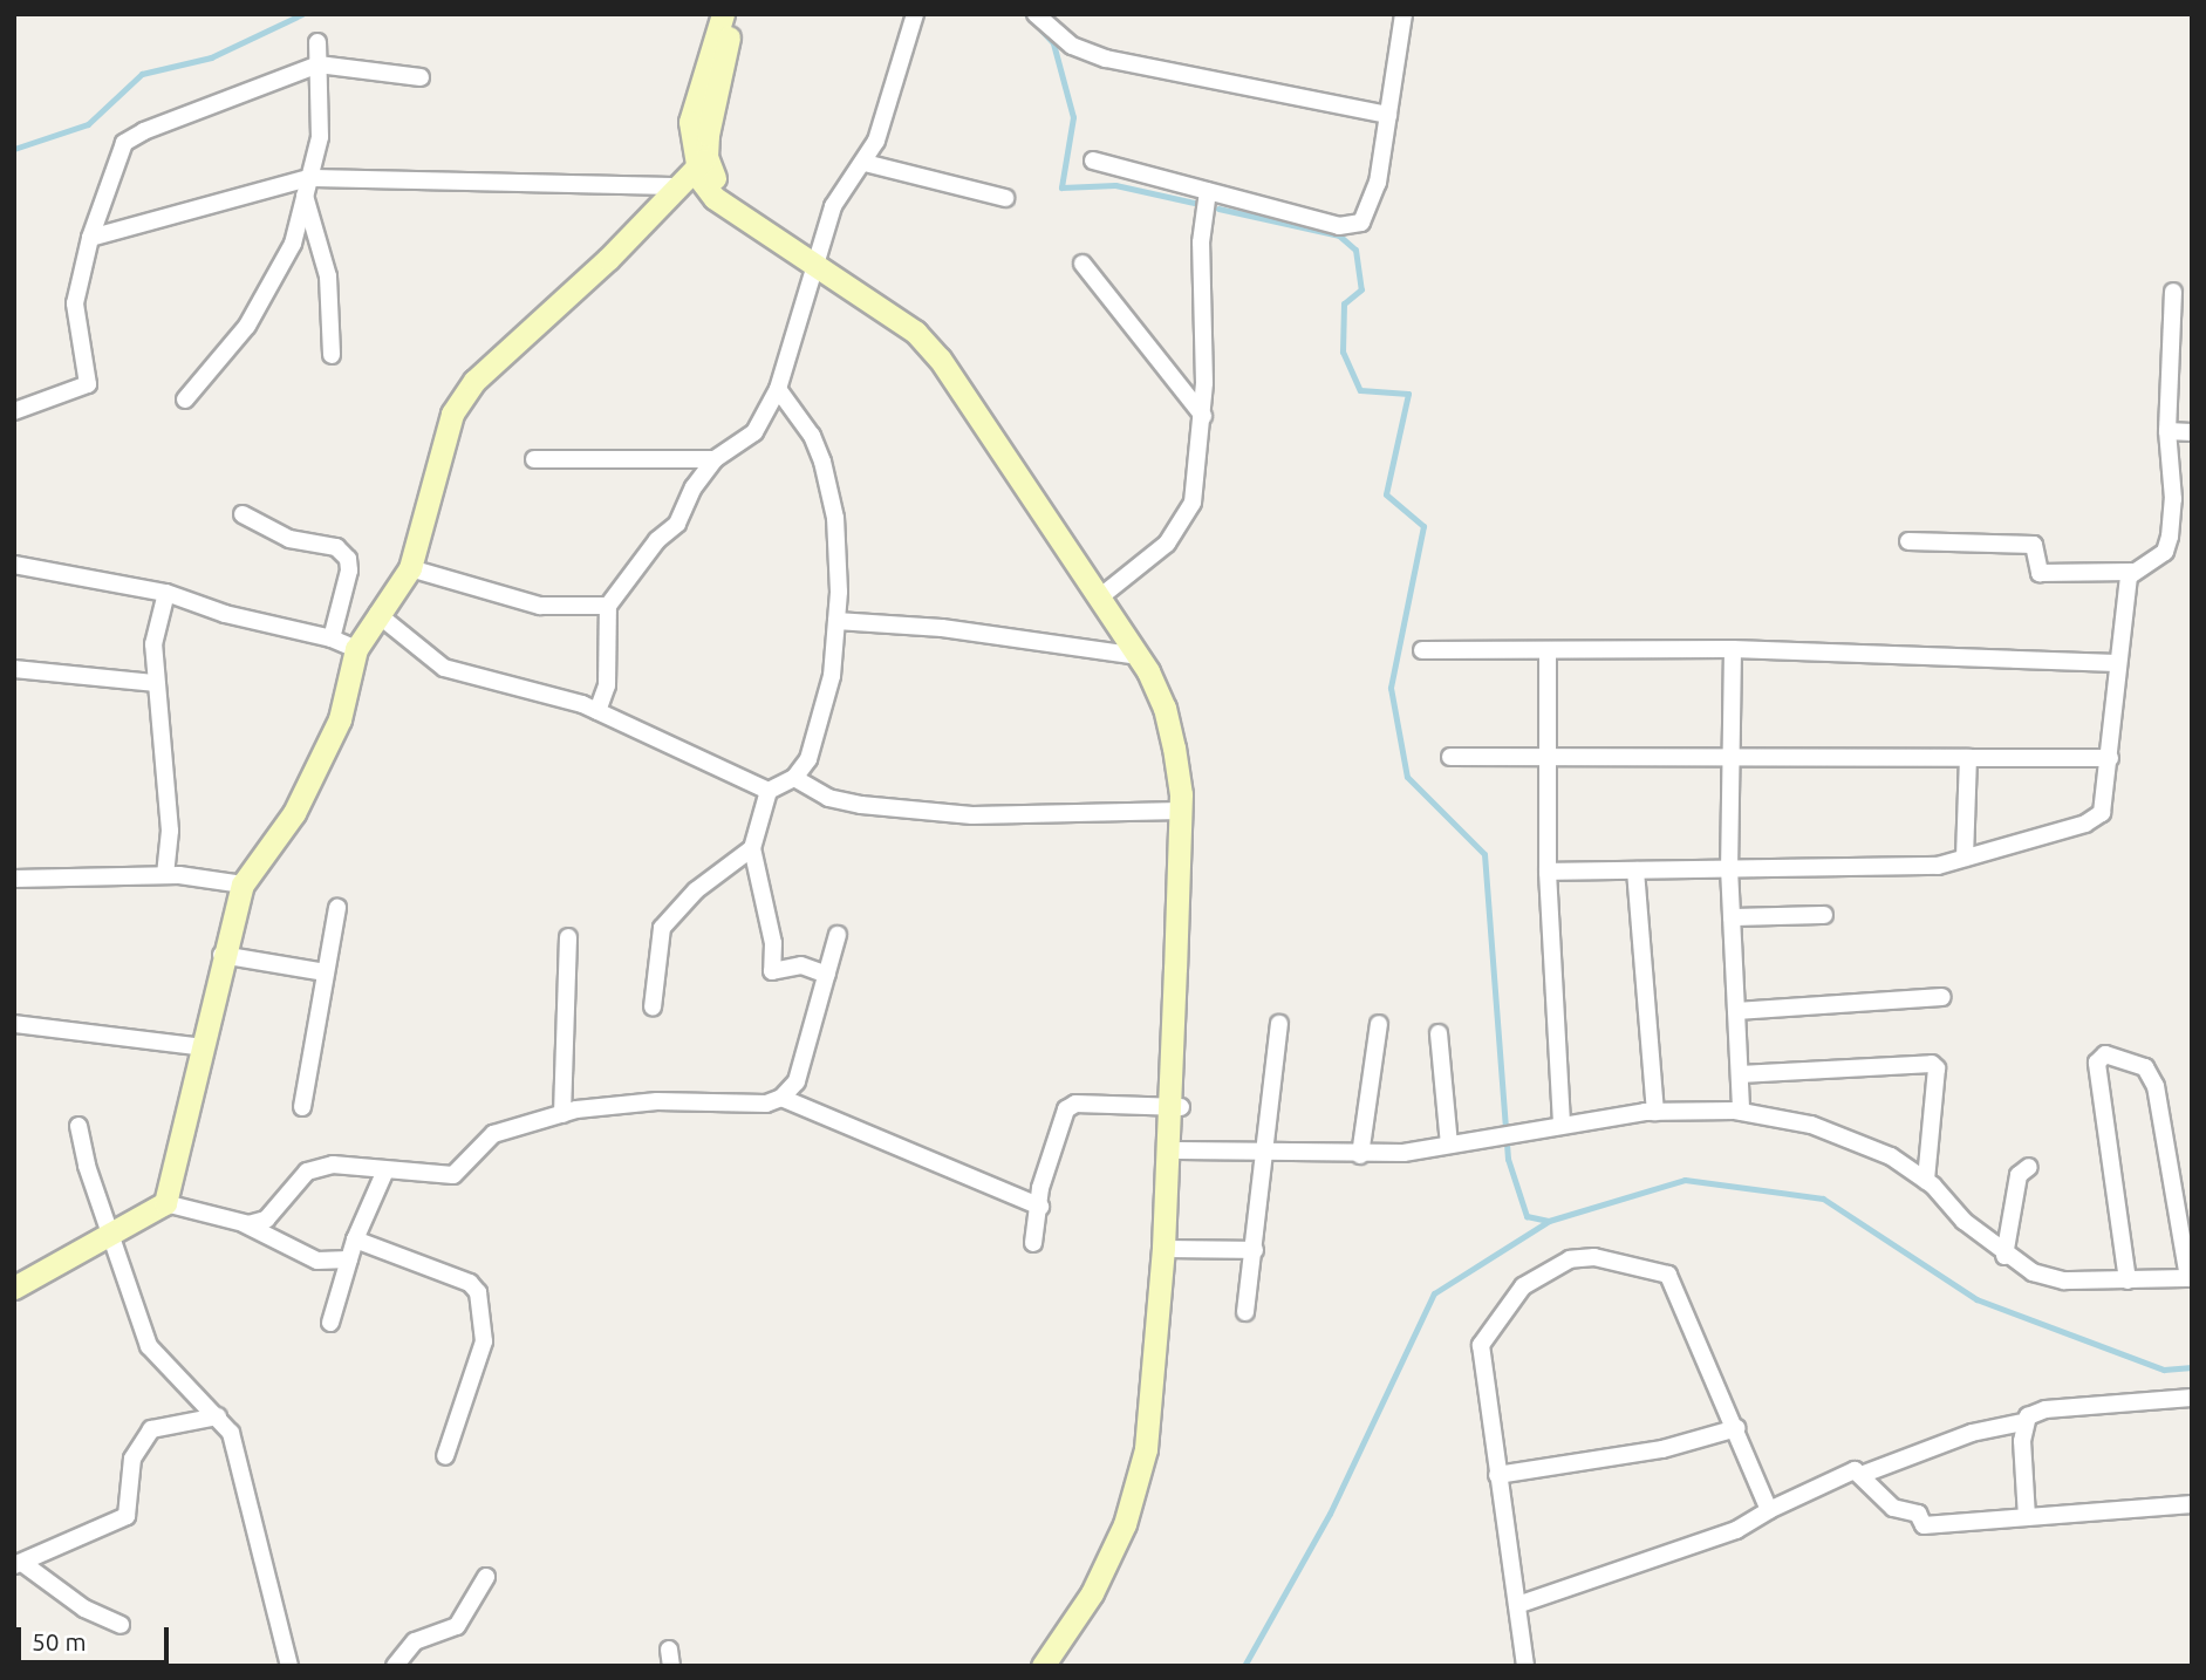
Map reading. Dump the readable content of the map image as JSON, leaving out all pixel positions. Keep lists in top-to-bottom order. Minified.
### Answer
{"scale_bar":"50 m"}
